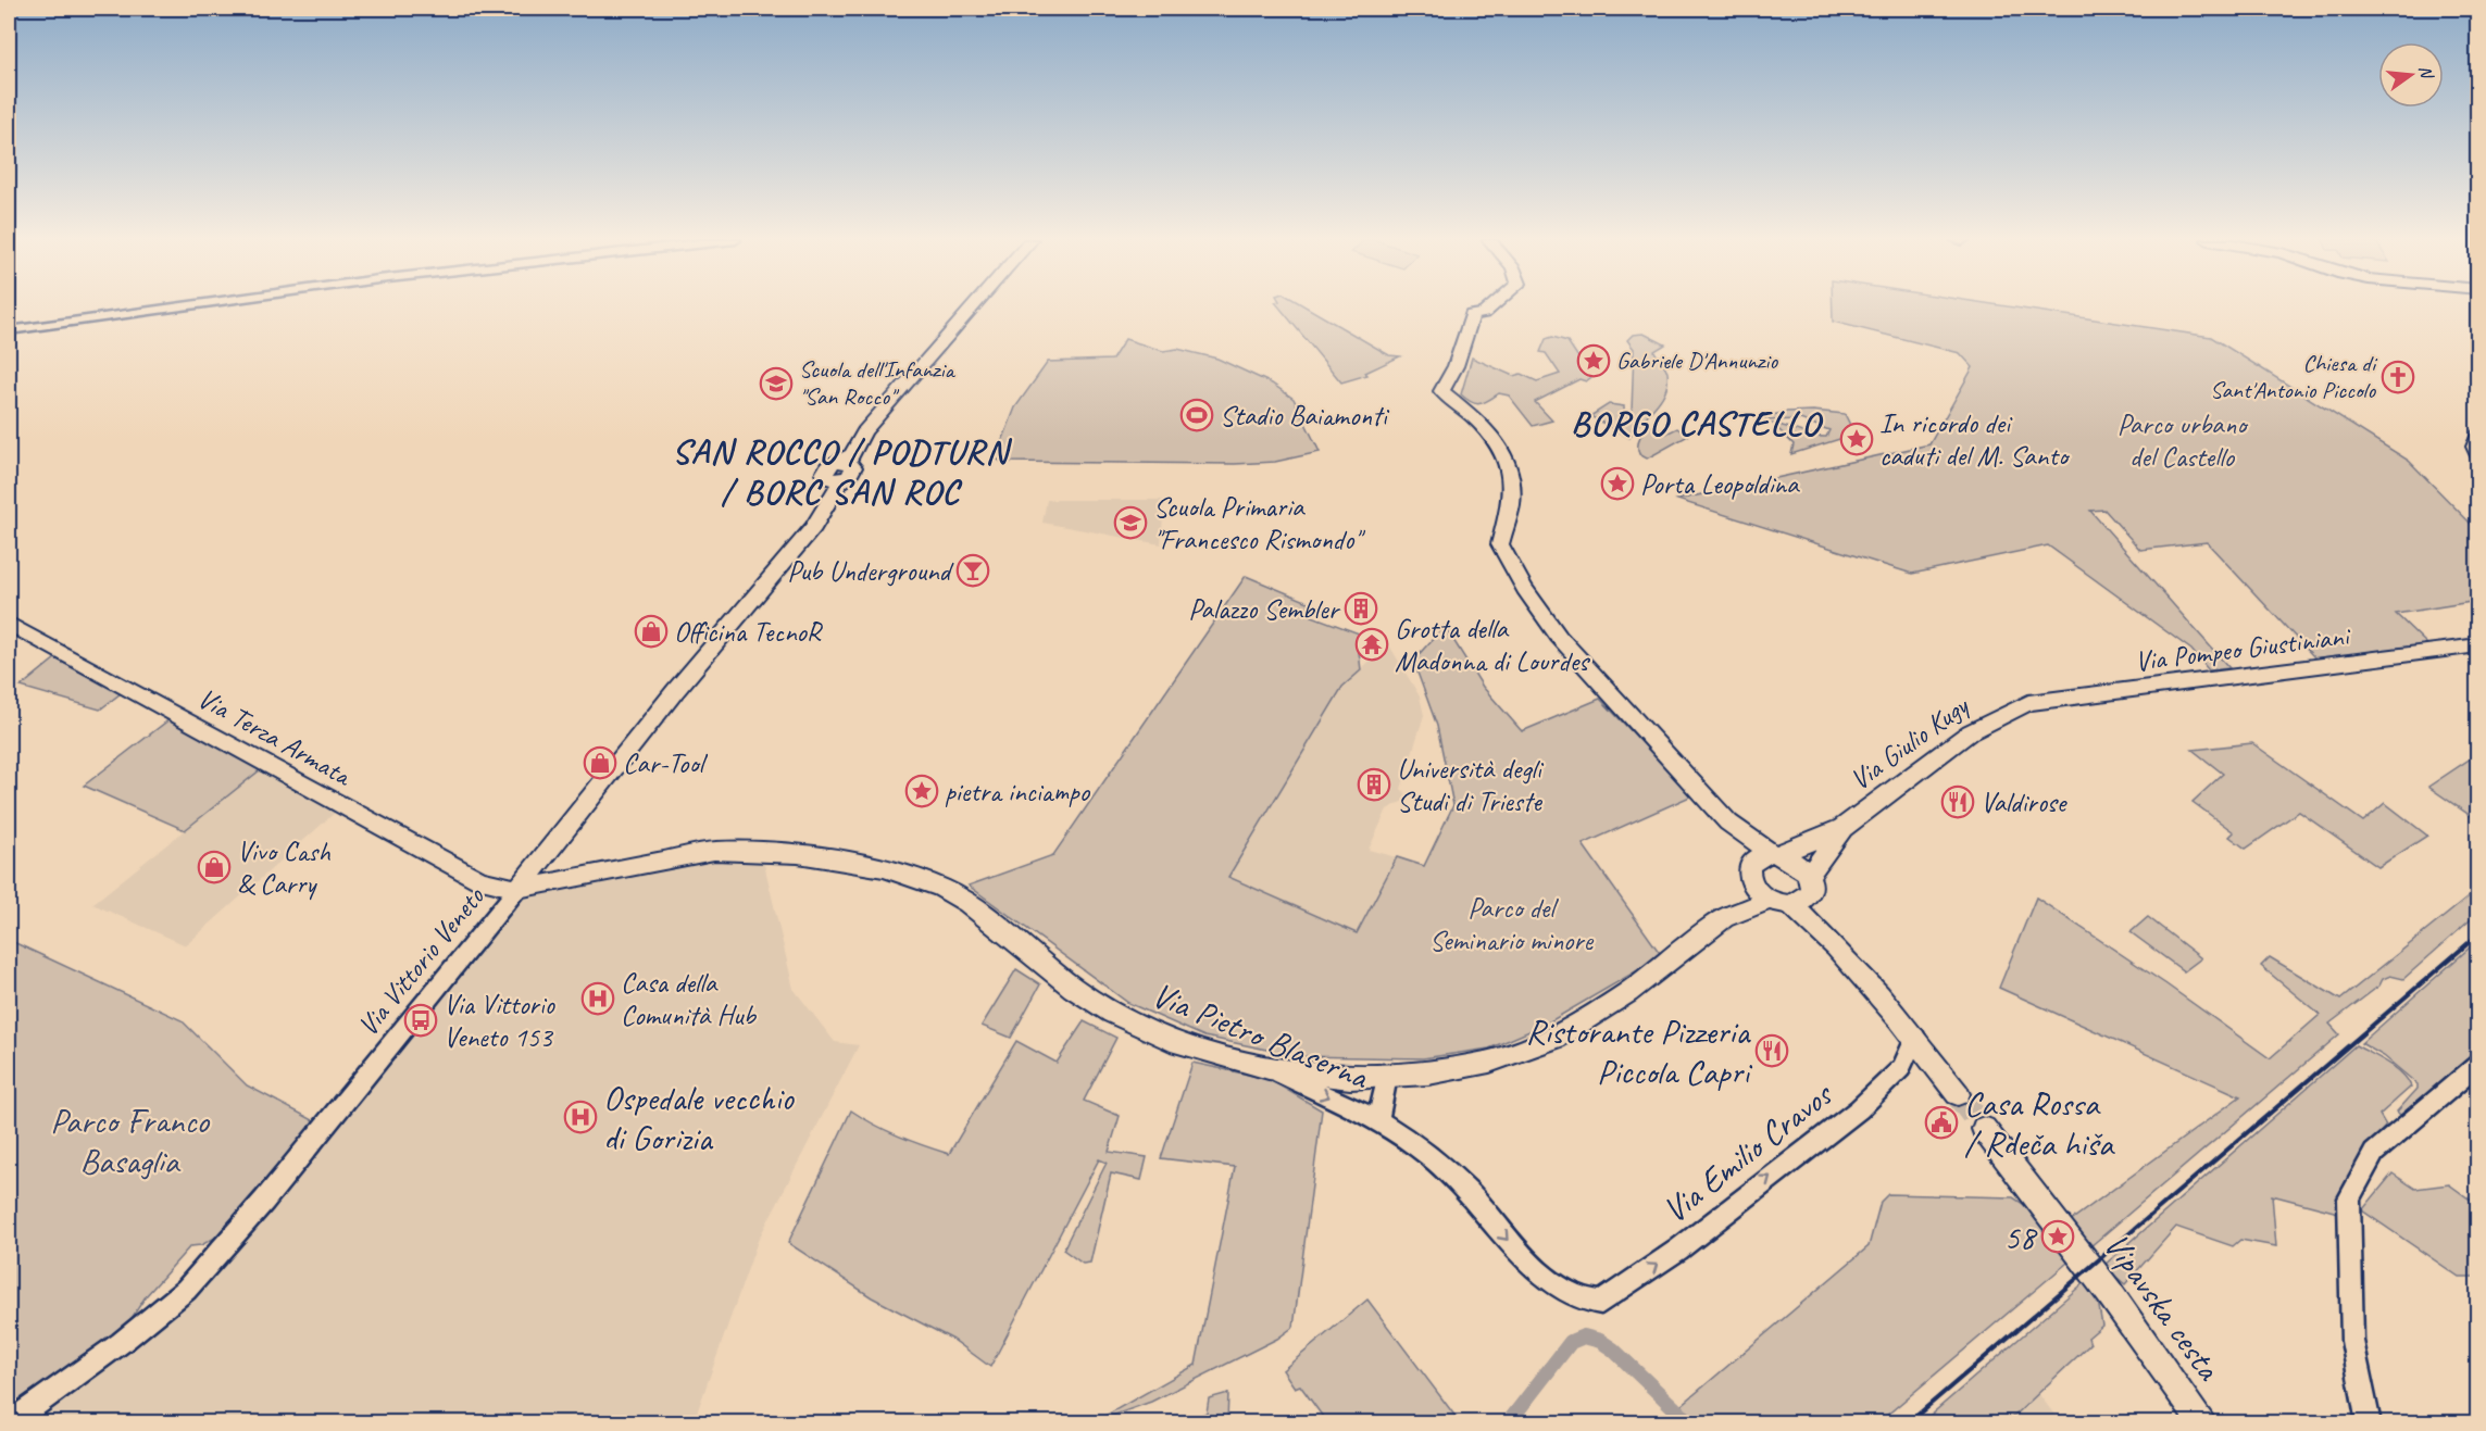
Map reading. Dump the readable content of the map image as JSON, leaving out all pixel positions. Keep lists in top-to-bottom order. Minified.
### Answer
{"streets":{"main road":["Via Pompeo Giustiniani","Via Terza Armata","Via Giulio Kugy","Via Vittorio Veneto","Via Pietro Blaserna","Vipavska cesta"],"street":["Via Emilio Cravos"]},"crossings":[["Via Pompeo Giustiniani","Via Giulio Kugy"],["Via Terza Armata","Via Vittorio Veneto"],["Via Terza Armata","Via Pietro Blaserna"],["Via Vittorio Veneto","Via Pietro Blaserna"],["Via Pietro Blaserna","Via Emilio Cravos"]],"one_way":["Via Emilio Cravos"],"districts":["BORGO CASTELLO","SAN ROCCO / PODTURN / BORC SAN ROC"],"parks":["Parco urbano del Castello","Parco del Seminario minore","Parco Franco Basaglia"],"places":{"place":["Gabriele D'Annunzio","In ricordo dei caduti del M. Santo","Porta Leopoldina","pietra inciampo","58"],"church":["Chiesa di Sant'Antonio Piccolo"],"school or university":["Scuola dell'Infanzia \"San Rocco\"","Scuola Primaria \"Francesco Rismondo\""],"sports":["Stadio Baiamonti"],"bar":["Pub Underground"],"building":["Palazzo Sembler","Università degli Studi di Trieste"],"shop":["Officina TecnoR","Car-Tool","Vivo Cash & Carry"],"temple":["Grotta della Madonna di Lourdes"],"restaurant":["Valdirose","Ristorante Pizzeria Piccola Capri"],"hospital":["Casa della Comunità Hub","Ospedale vecchio di Gorizia"],"bus stop":["Via Vittorio Veneto 153"],"public building":["Casa Rossa / Rdeča hiša"]},"north":"right"}
